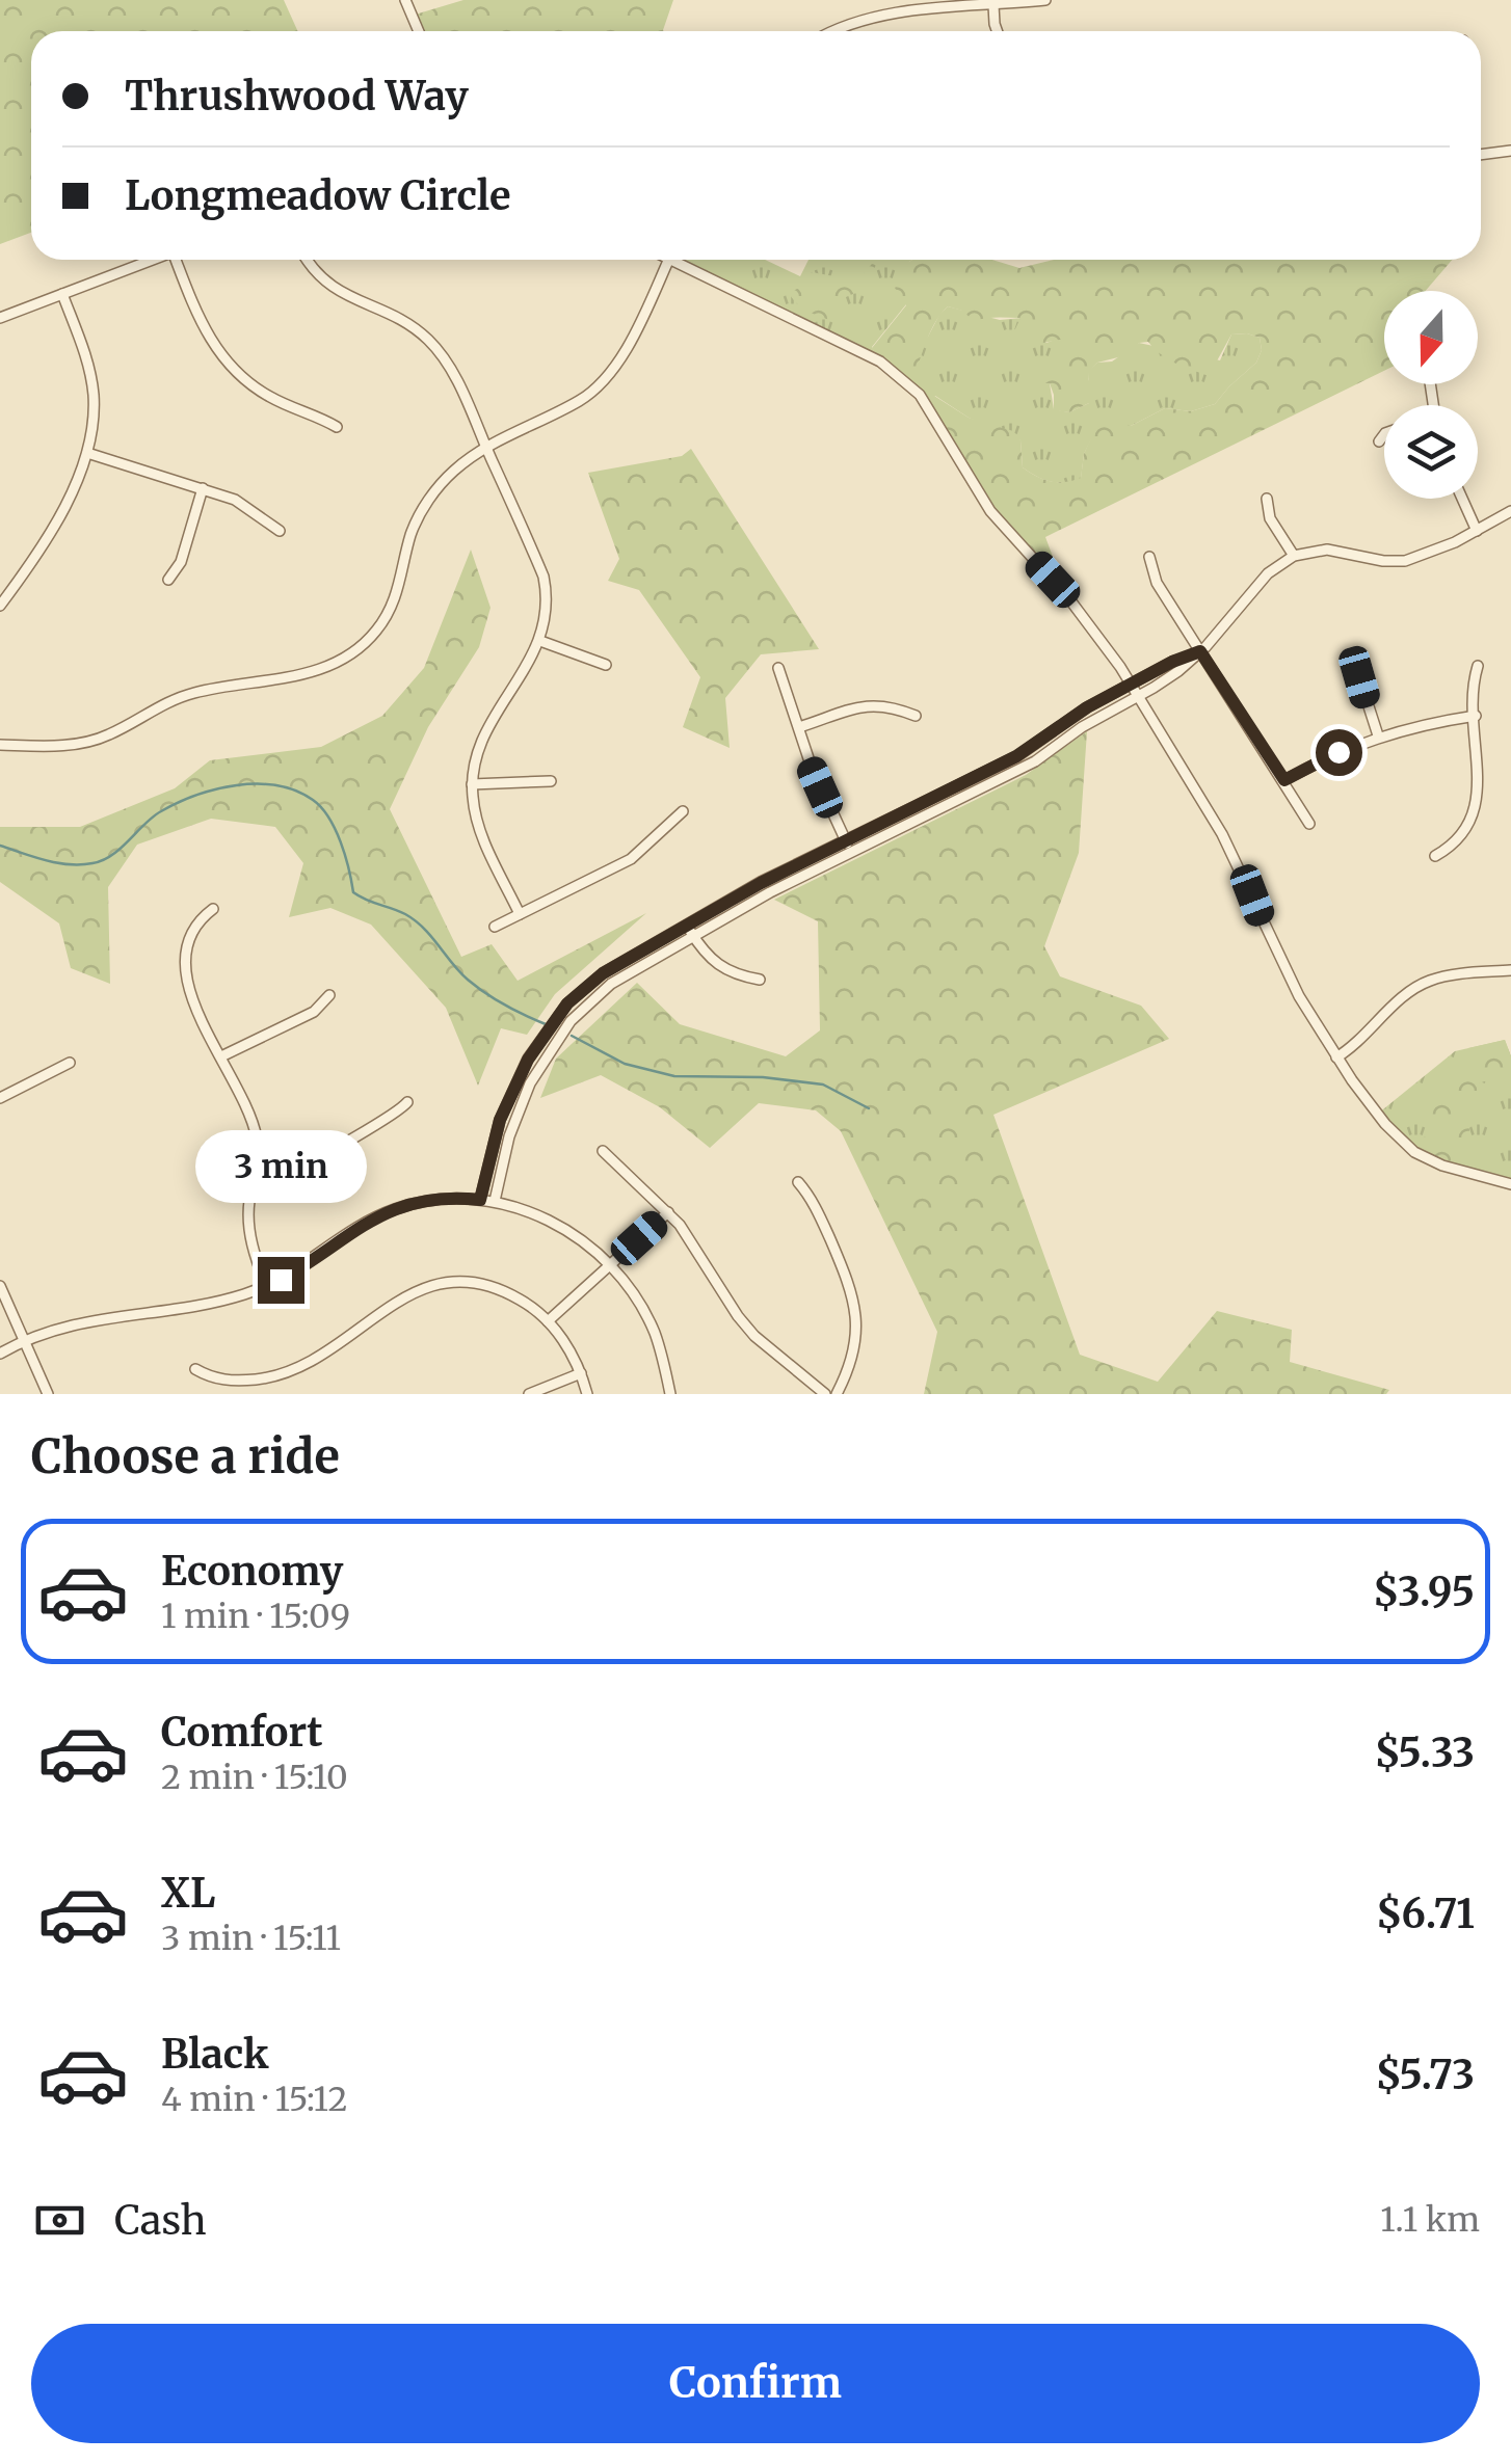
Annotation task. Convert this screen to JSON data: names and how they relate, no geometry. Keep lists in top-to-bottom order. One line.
{"north":"bottom","page":{"banner":["Thrushwood Way","Longmeadow Circle"],"bubble":"3 min","heading":"Choose a ride","list":[{"name":"Economy","note":"1 min · 15:09","value":"$3.95"},{"name":"Comfort","note":"2 min · 15:10","value":"$5.33"},{"name":"XL","note":"3 min · 15:11","value":"$6.71"},{"name":"Black","note":"4 min · 15:12","value":"$5.73"}],"pay":["Cash","1.1 km"],"buttons":"Confirm"}}
